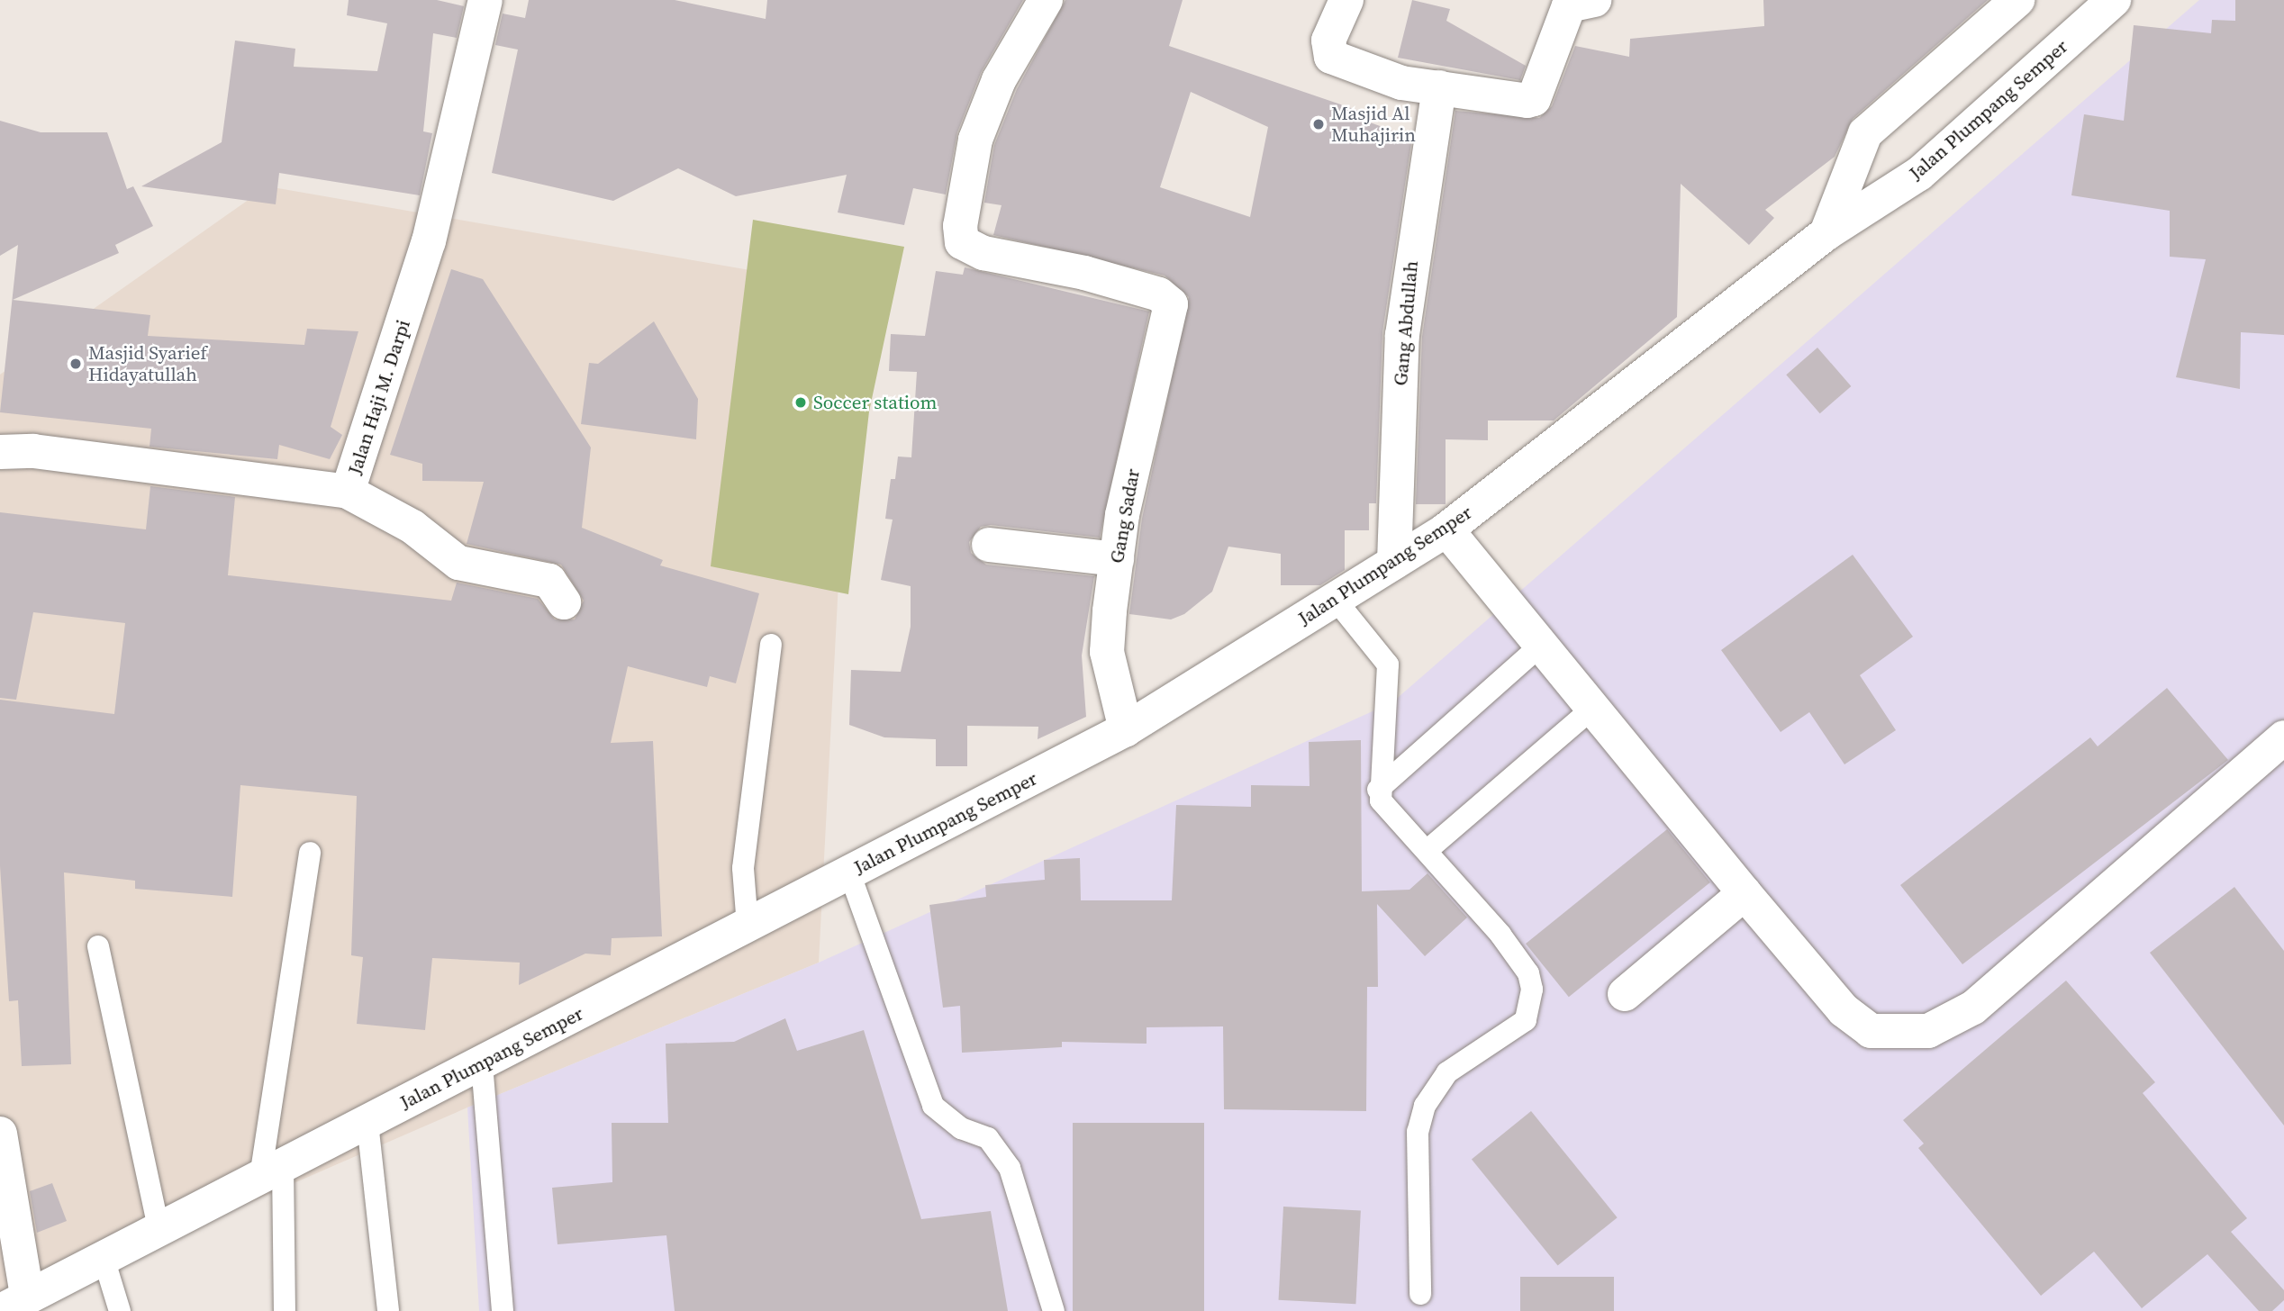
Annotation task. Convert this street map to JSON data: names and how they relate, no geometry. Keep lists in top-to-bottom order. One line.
{"streets":{"street":["Jalan Plumpang Semper","Gang Abdullah","Jalan Haji M. Darpi","Gang Sadar"]},"crossings":[["Jalan Plumpang Semper","Gang Abdullah"],["Jalan Plumpang Semper","Gang Sadar"]],"places":["Masjid Al Muhajirin","Masjid Syarief Hidayatullah","Soccer statiom"]}
